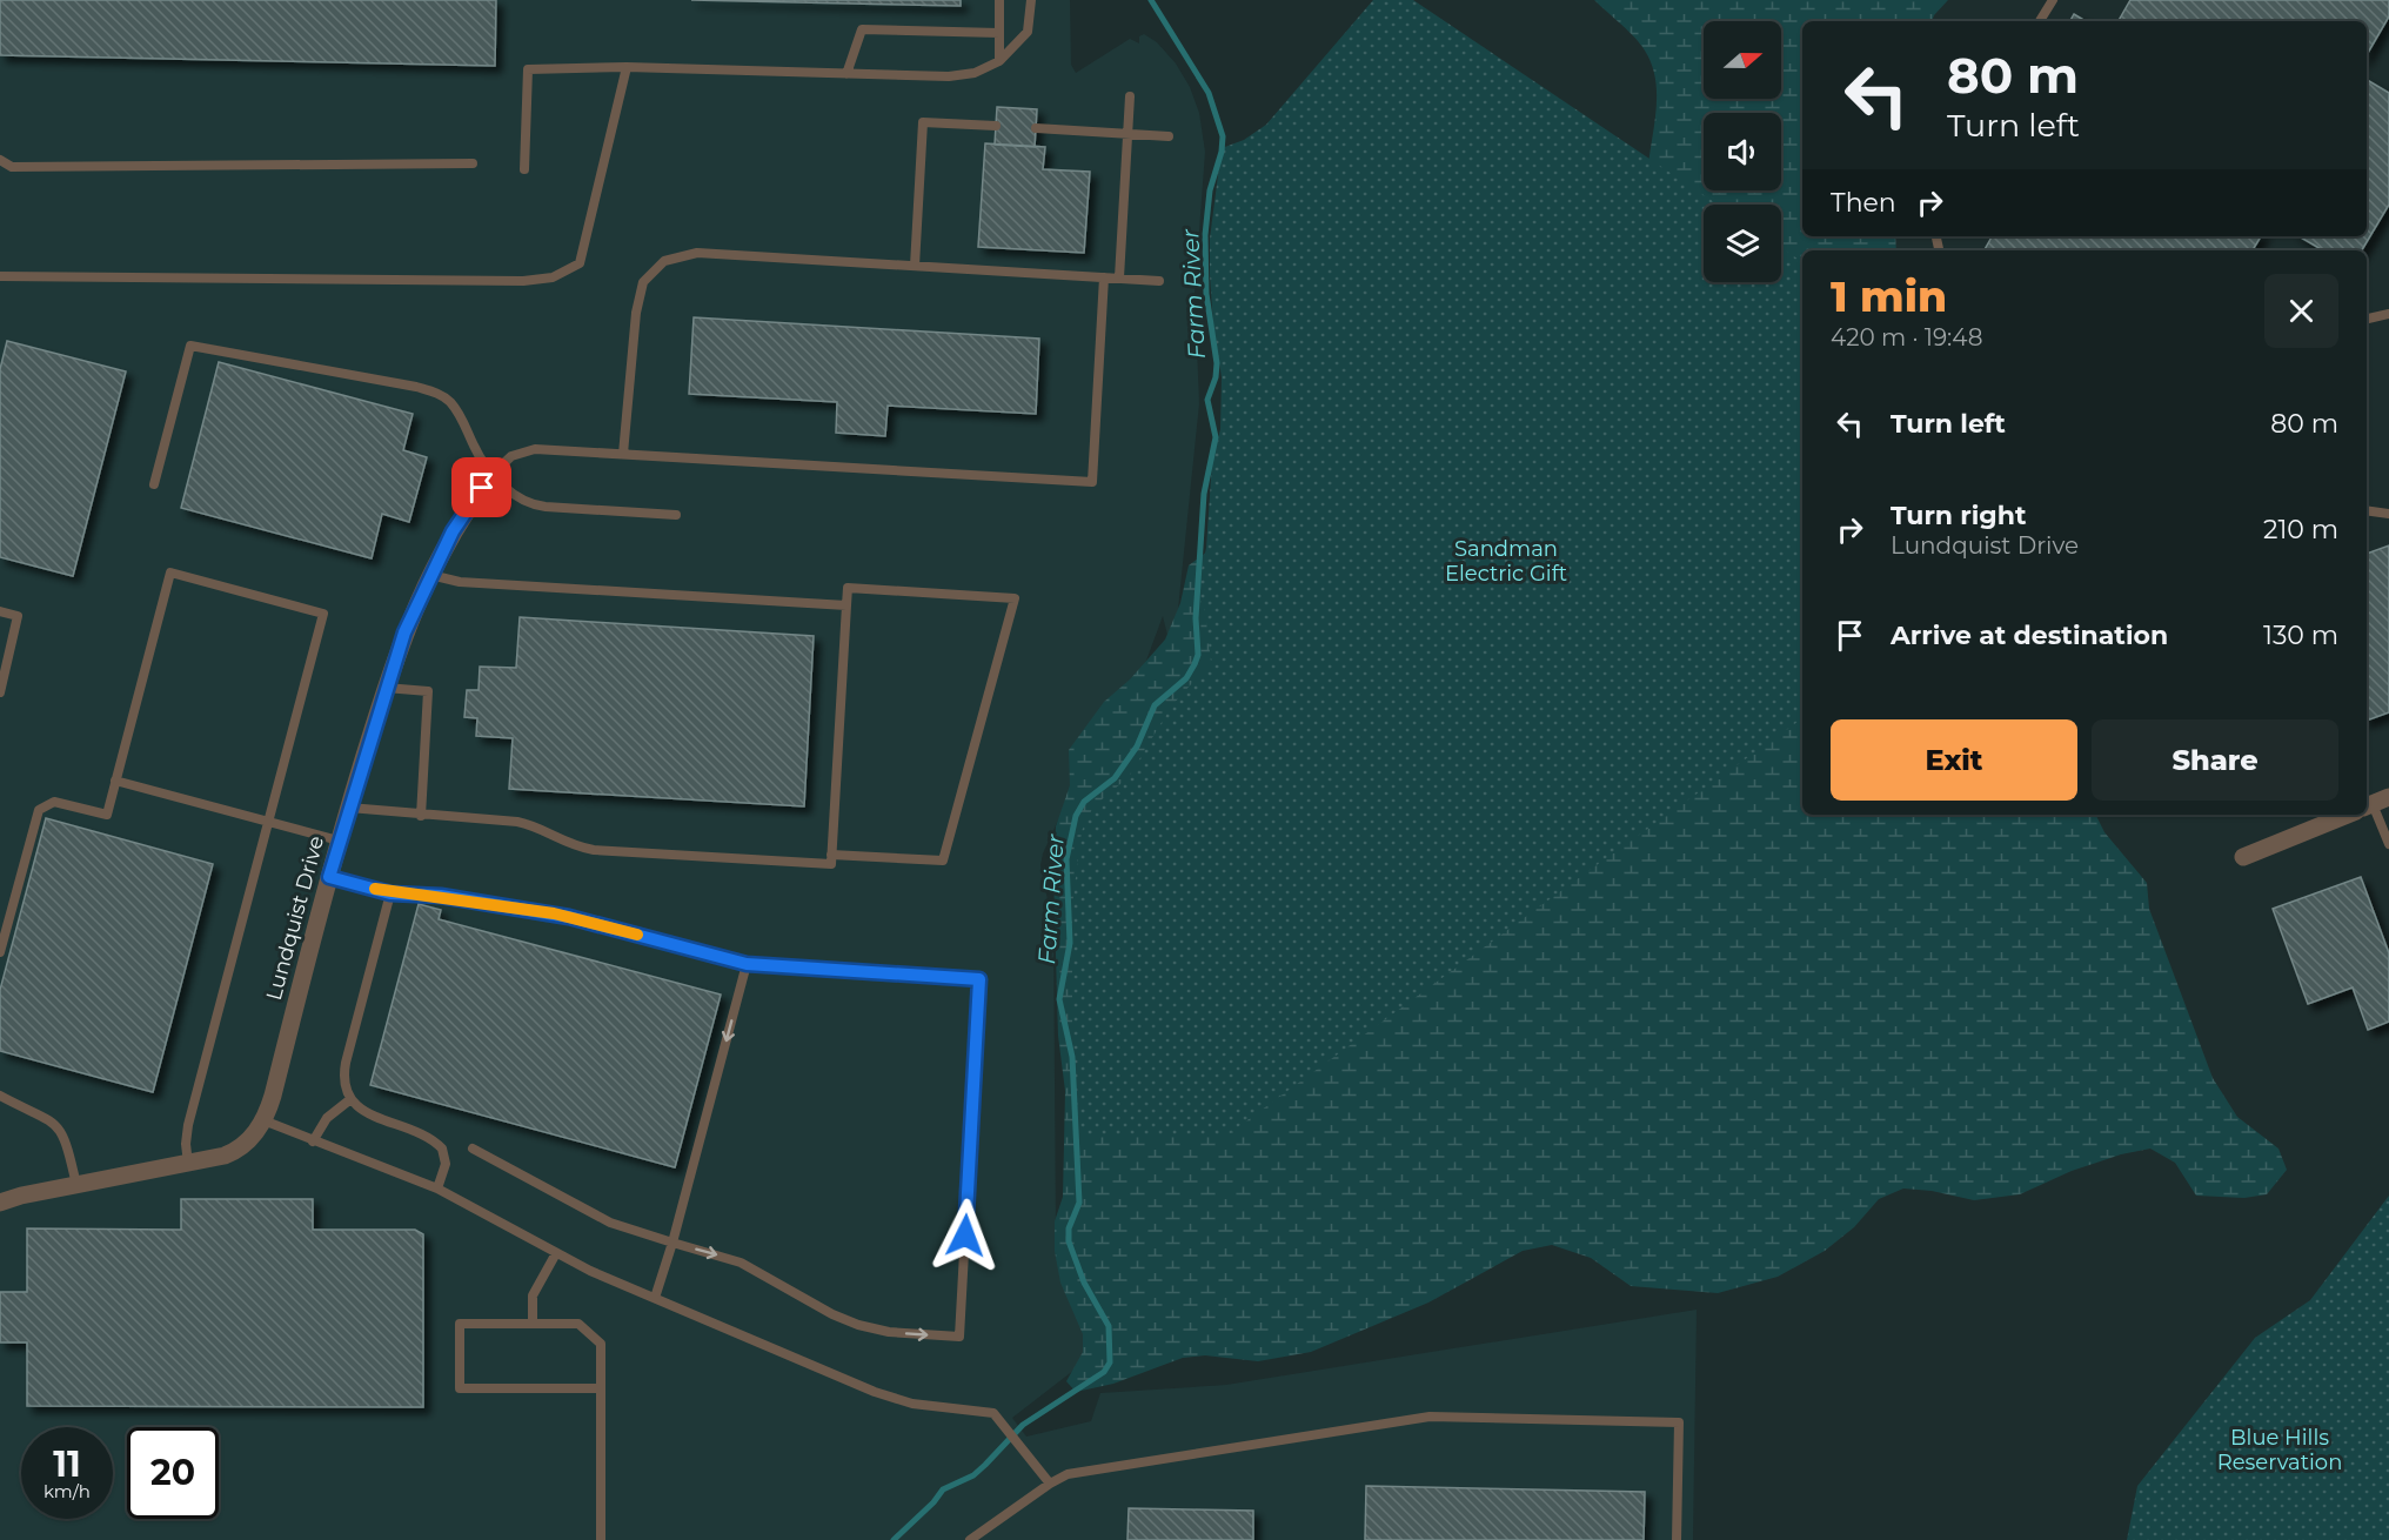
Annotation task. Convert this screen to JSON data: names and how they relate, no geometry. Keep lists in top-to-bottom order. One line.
{"streets":{"street":["Lundquist Drive"]},"water":["Farm River"],"parks":["Sandman Electric Gift","Blue Hills Reservation"],"north":"right","page":{"turn":["80 m","Turn left"],"then":"Then","heading":["1 min","420 m · 19:48"],"list":[{"name":"Turn left","value":"80 m"},{"name":"Turn right","note":"Lundquist Drive","value":"210 m"},{"name":"Arrive at destination","value":"130 m"}],"buttons":["Exit","Share"],"speed":"11 km/h","limit":"20"}}
